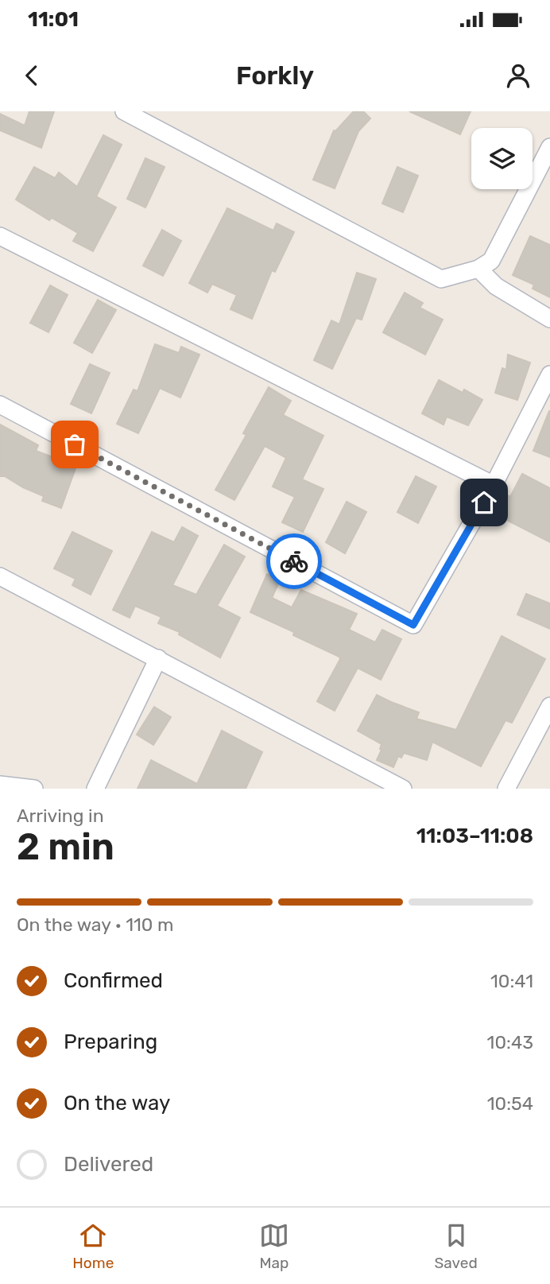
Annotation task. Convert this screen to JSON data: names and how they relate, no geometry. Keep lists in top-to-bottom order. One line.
{"page":{"status":"11:01","header":"Forkly","heading":["2 min","Arriving in","11:03–11:08"],"bar":"On the way · 110 m","list":[["Confirmed","10:41"],["Preparing","10:43"],["On the way","10:54"],"Delivered"],"tabs":["Home","Map","Saved"]}}
